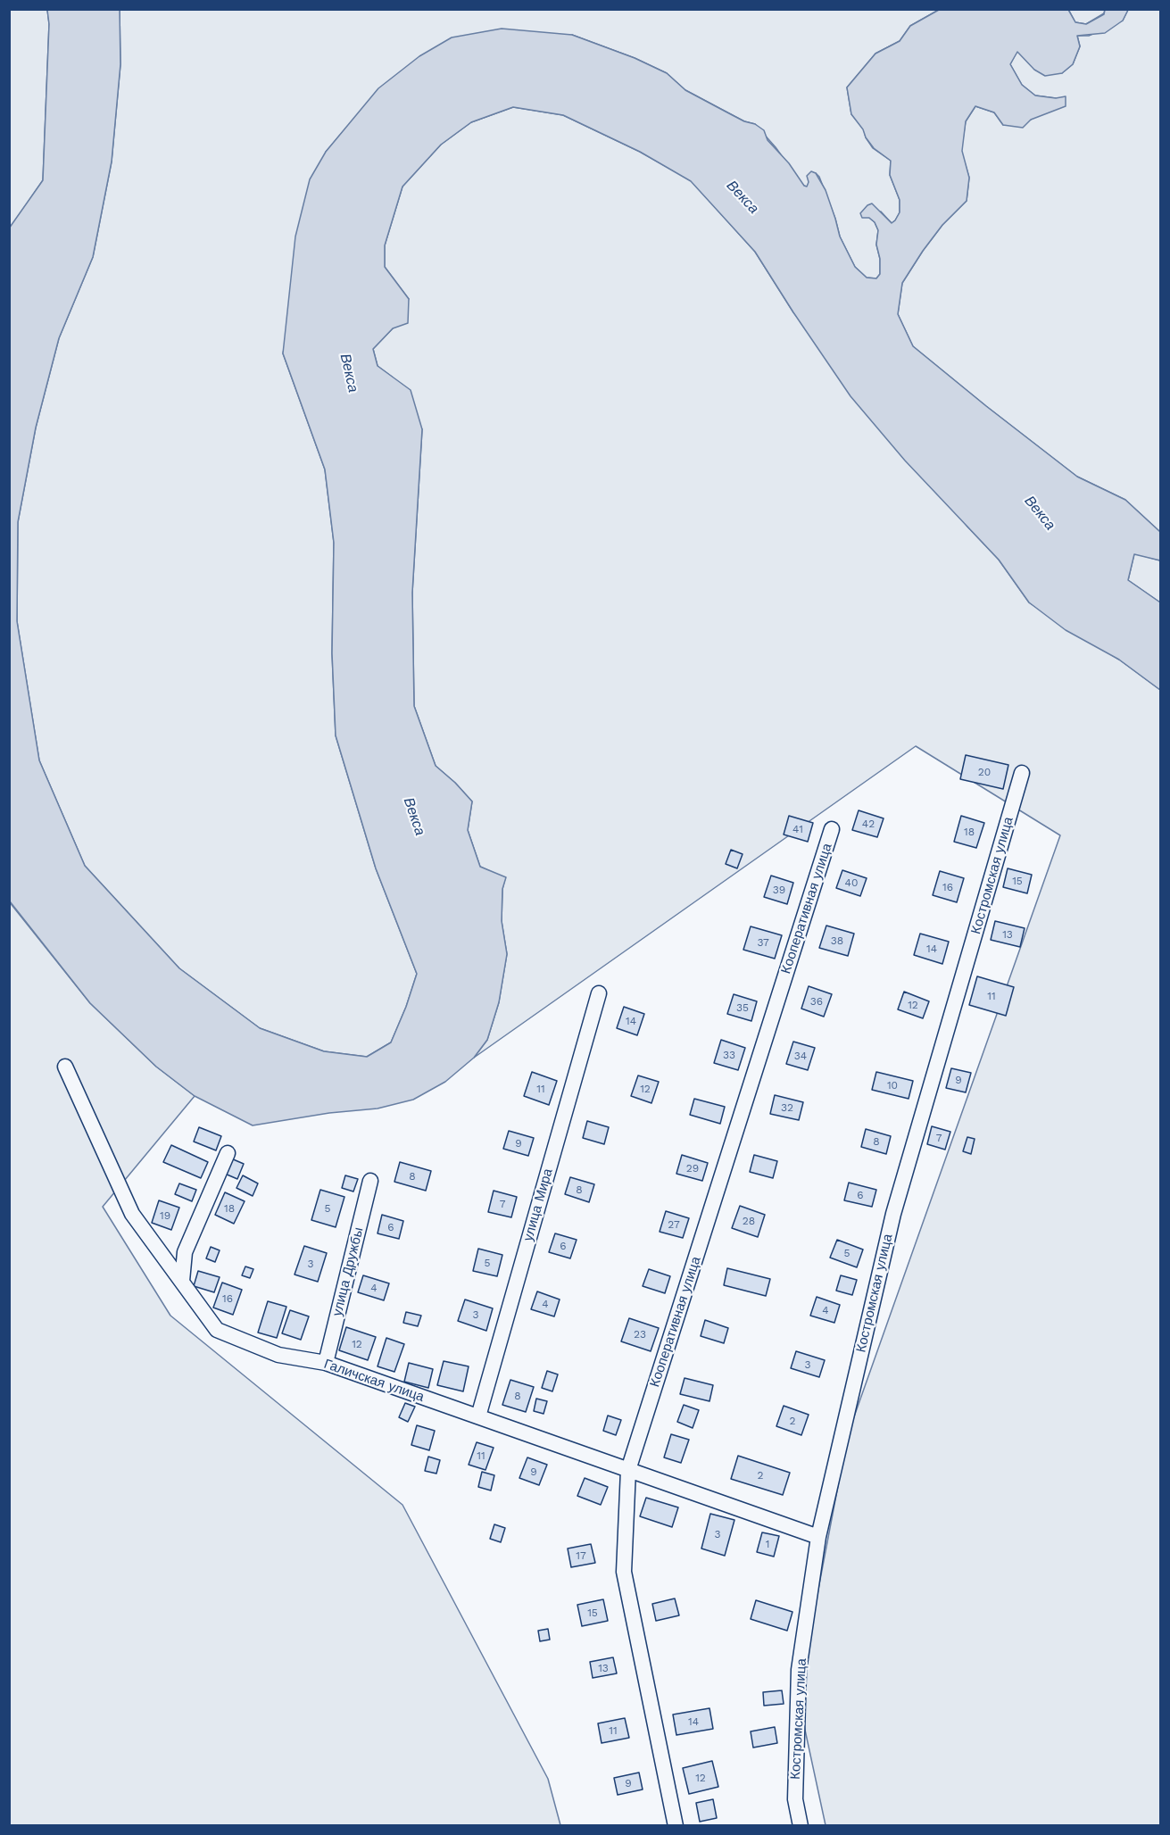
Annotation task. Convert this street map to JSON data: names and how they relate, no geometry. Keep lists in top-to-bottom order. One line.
{"streets":{"street":["Костромская улица","Кооперативная улица","улица Мира","улица Дружбы","Галичская улица"]},"crossings":[["Костромская улица","Галичская улица"],["Кооперативная улица","Галичская улица"],["улица Мира","Галичская улица"],["улица Дружбы","Галичская улица"]],"water":["Векса"],"house_numbers":["20","42","41","18","15","40","16","39","13","38","37","14","11","36","12","35","14","33","34","9","10","11","12","32","7","8","9","29","8","8","6","7","18","5","19","28","27","6","6","5","5","3","4","16","4","4","3","23","12","3","8","2","11","9","2","3","1","17","15","13","14","11","12","9"]}
